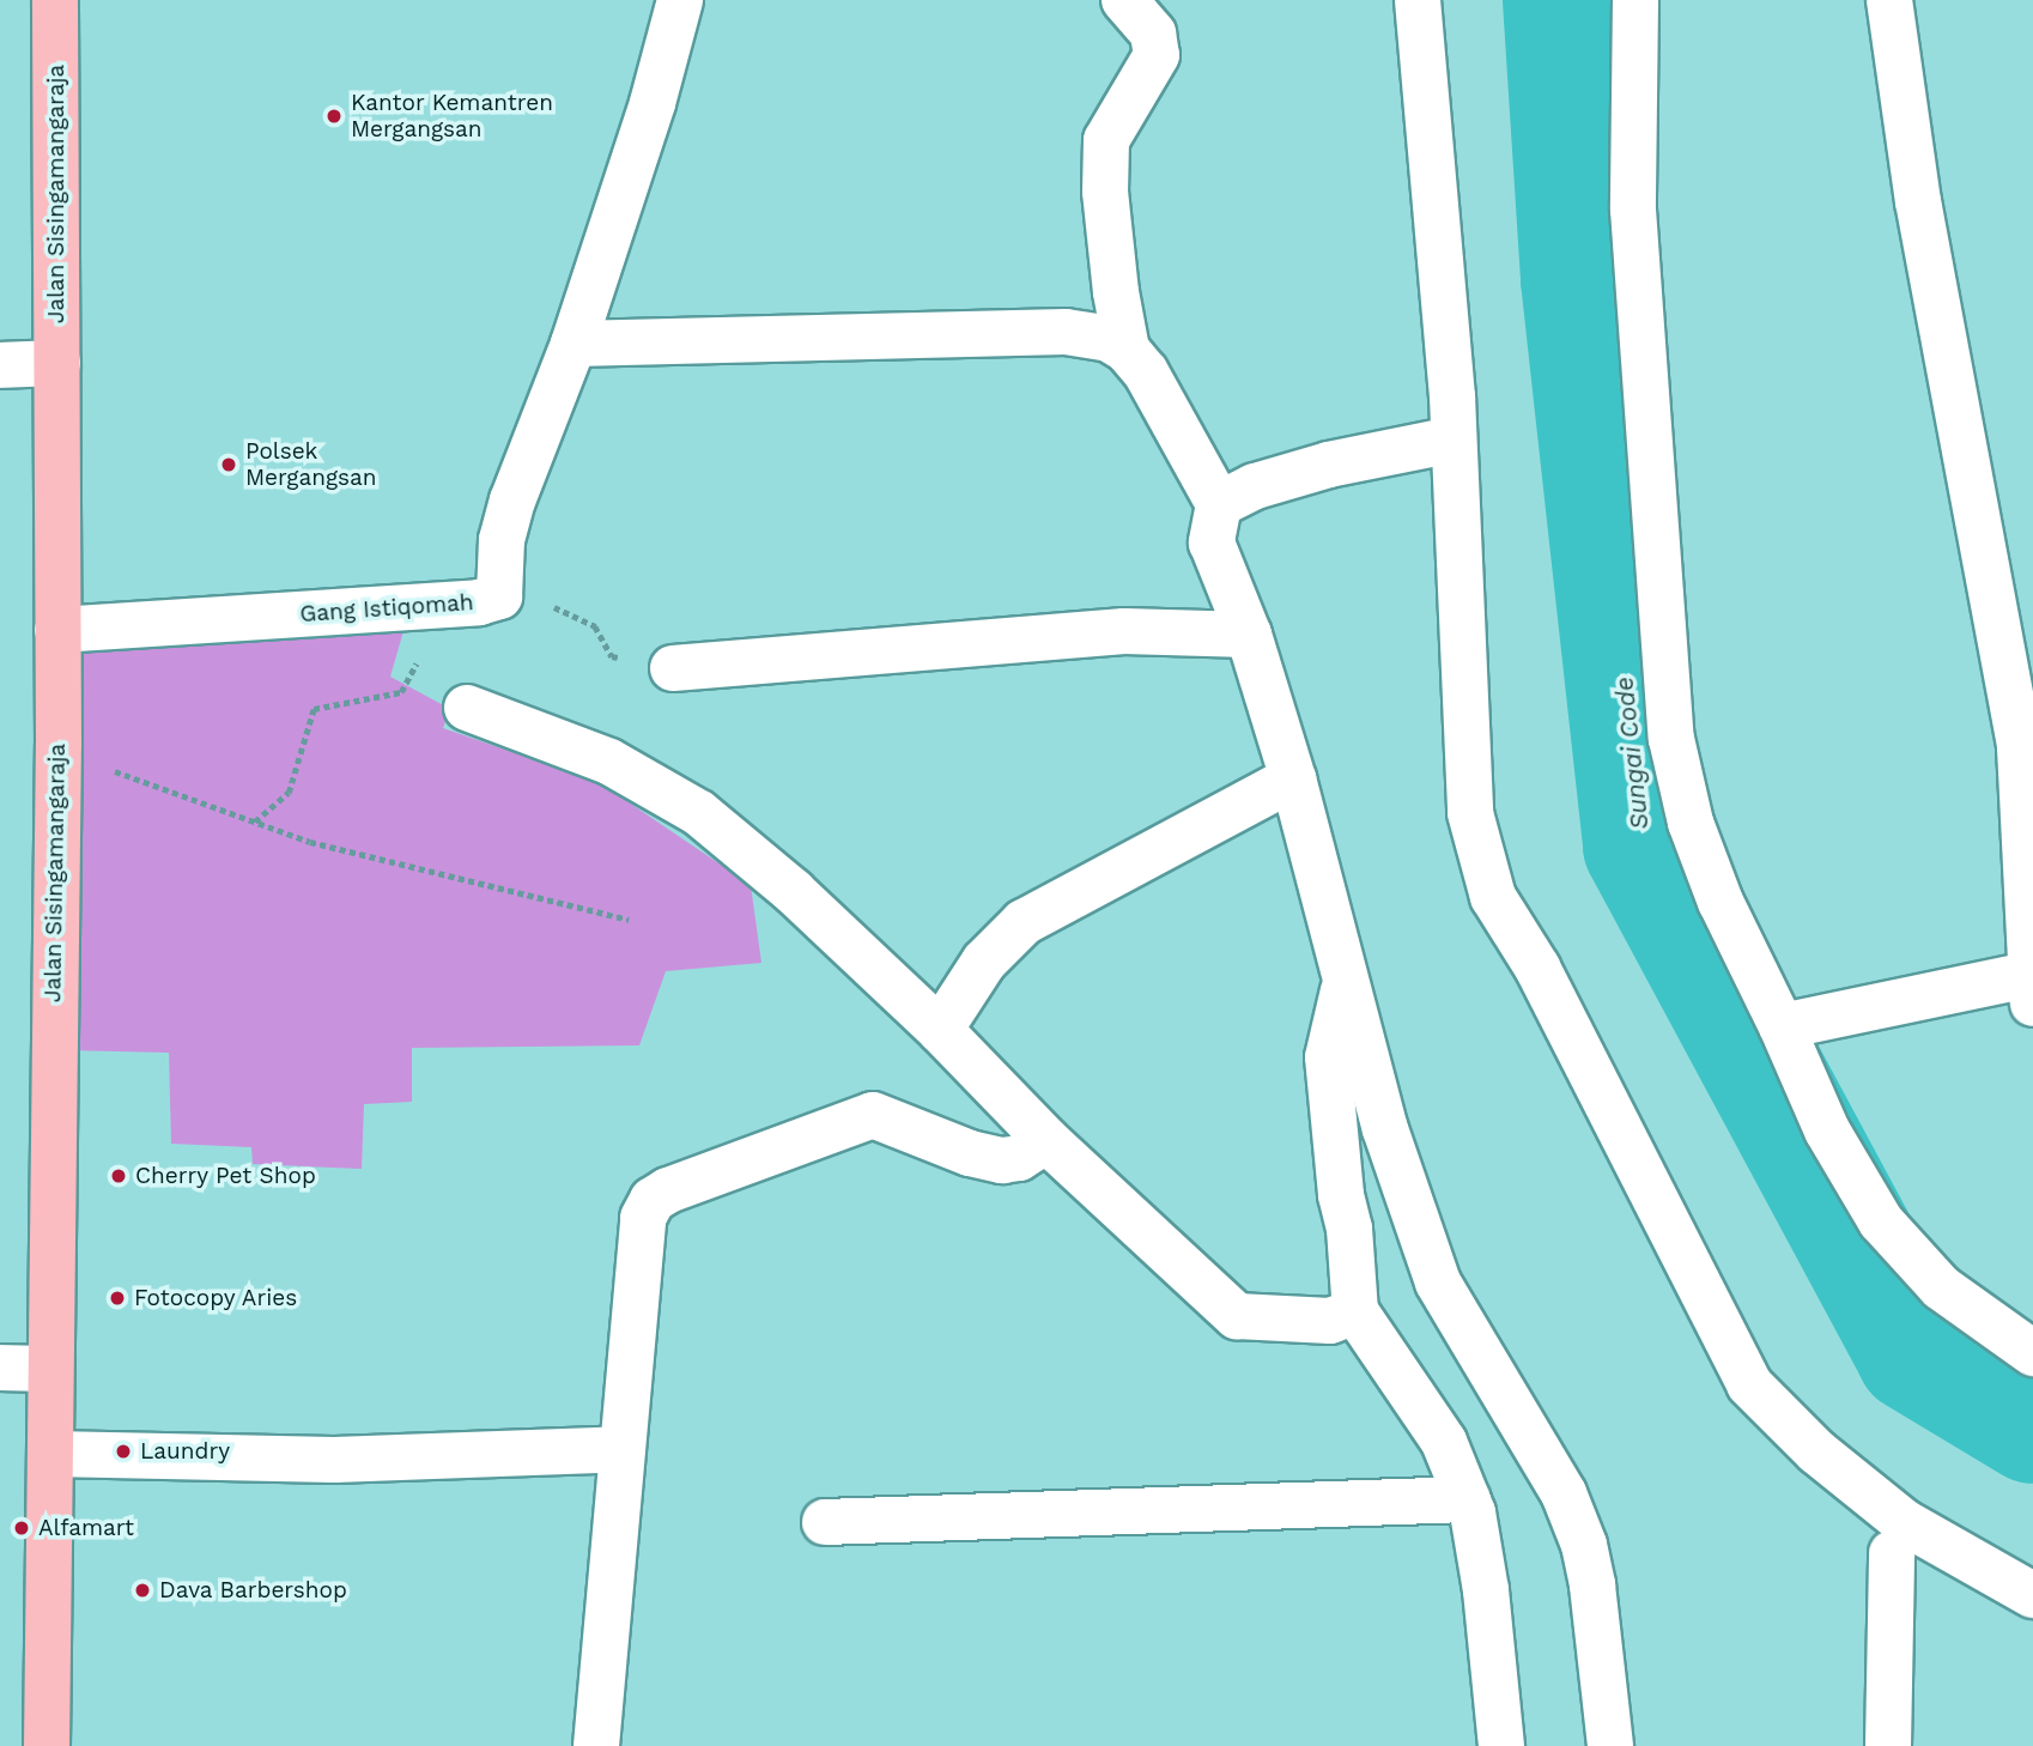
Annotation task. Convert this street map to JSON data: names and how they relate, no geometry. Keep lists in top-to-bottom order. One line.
{"streets":{"main road":["Jalan Sisingamangaraja"],"street":["Gang Istiqomah"]},"crossings":[["Jalan Sisingamangaraja","Gang Istiqomah"]],"water":["Sungai Code"],"places":["Kantor Kemantren Mergangsan","Polsek Mergangsan","Cherry Pet Shop","Fotocopy Aries","Laundry","Alfamart","Dava Barbershop"]}
